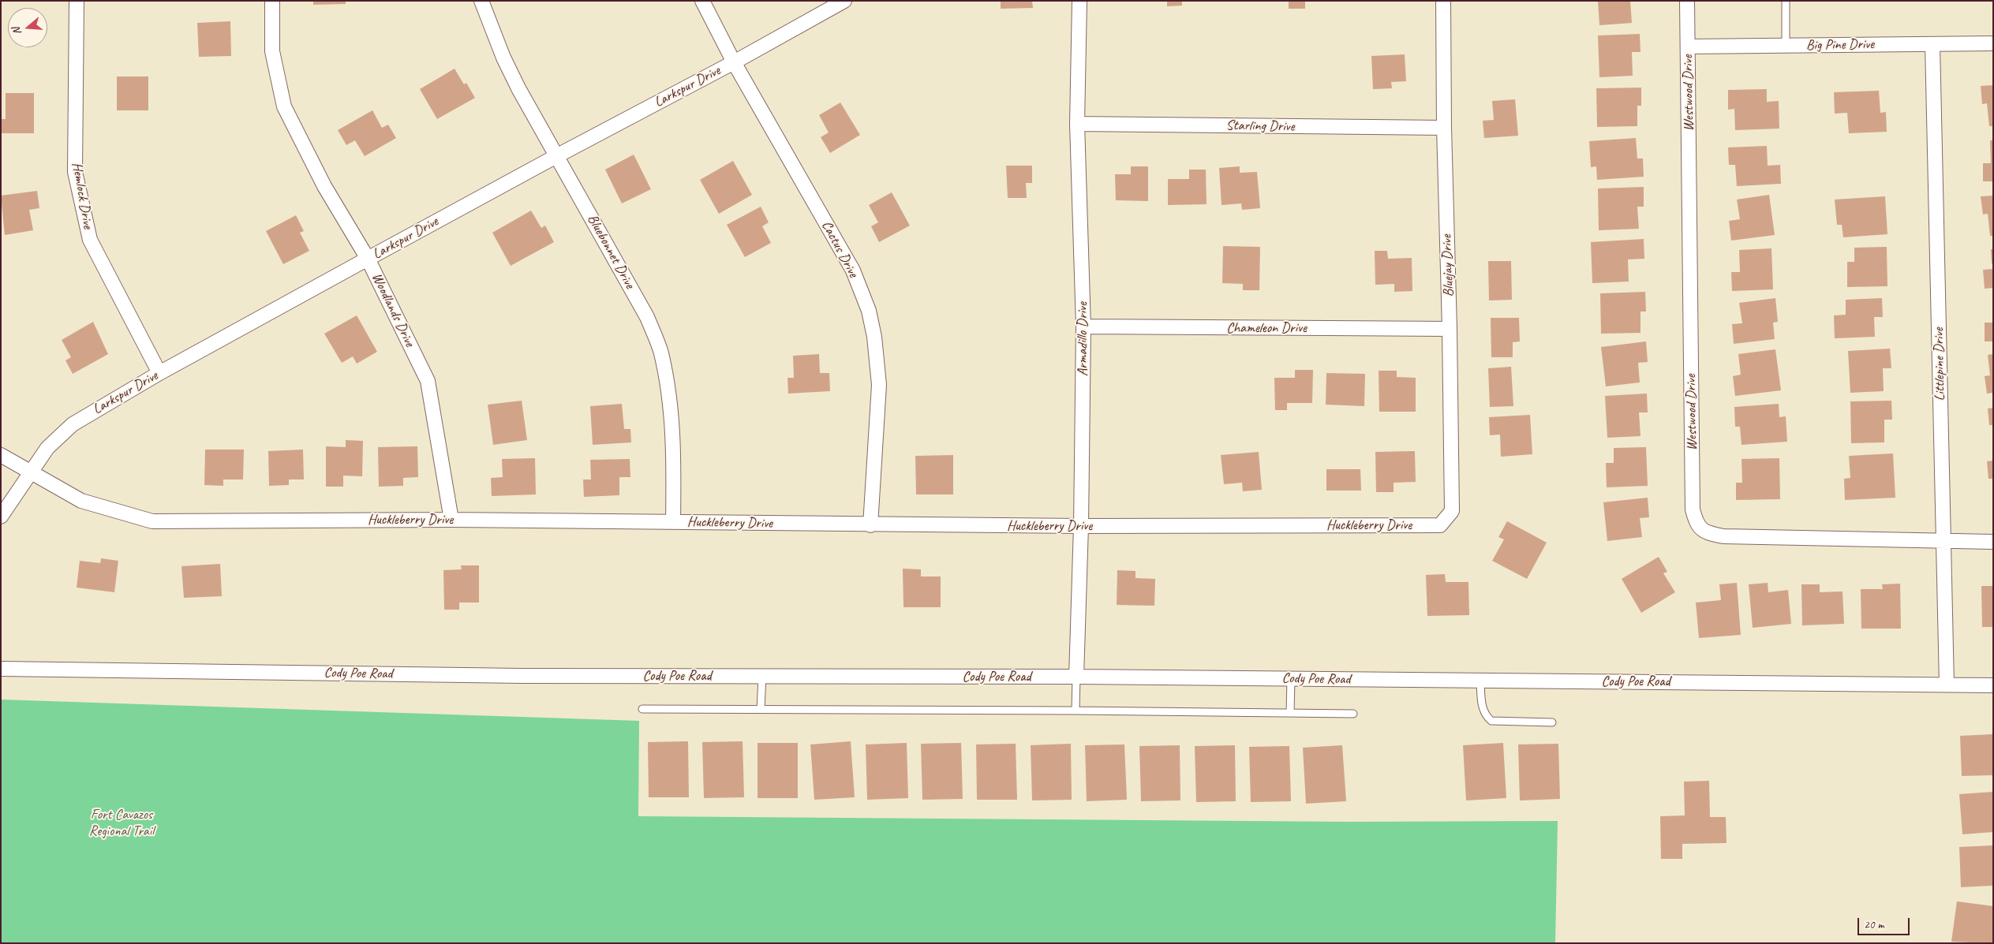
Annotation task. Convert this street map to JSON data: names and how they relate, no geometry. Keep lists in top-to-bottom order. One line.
{"streets":{"street":["Big Pine Drive","Larkspur Drive","Westwood Drive","Starling Drive","Hemlock Drive","Cactus Drive","Bluebonnet Drive","Bluejay Drive","Woodlands Drive","Chameleon Drive","Armadillo Drive","Littlepine Drive","Huckleberry Drive","Cody Poe Road"]},"crossings":[["Big Pine Drive","Westwood Drive"],["Big Pine Drive","Littlepine Drive"],["Larkspur Drive","Hemlock Drive"],["Larkspur Drive","Cactus Drive"],["Larkspur Drive","Bluebonnet Drive"],["Larkspur Drive","Woodlands Drive"],["Larkspur Drive","Huckleberry Drive"],["Westwood Drive","Littlepine Drive"],["Starling Drive","Bluejay Drive"],["Starling Drive","Armadillo Drive"],["Cactus Drive","Huckleberry Drive"],["Bluebonnet Drive","Huckleberry Drive"],["Bluejay Drive","Chameleon Drive"],["Bluejay Drive","Huckleberry Drive"],["Woodlands Drive","Huckleberry Drive"],["Chameleon Drive","Armadillo Drive"],["Armadillo Drive","Huckleberry Drive"],["Armadillo Drive","Cody Poe Road"],["Littlepine Drive","Cody Poe Road"]],"parks":["Fort Cavazos Regional Trail"],"scale_bar":"20 m","north":"left"}
